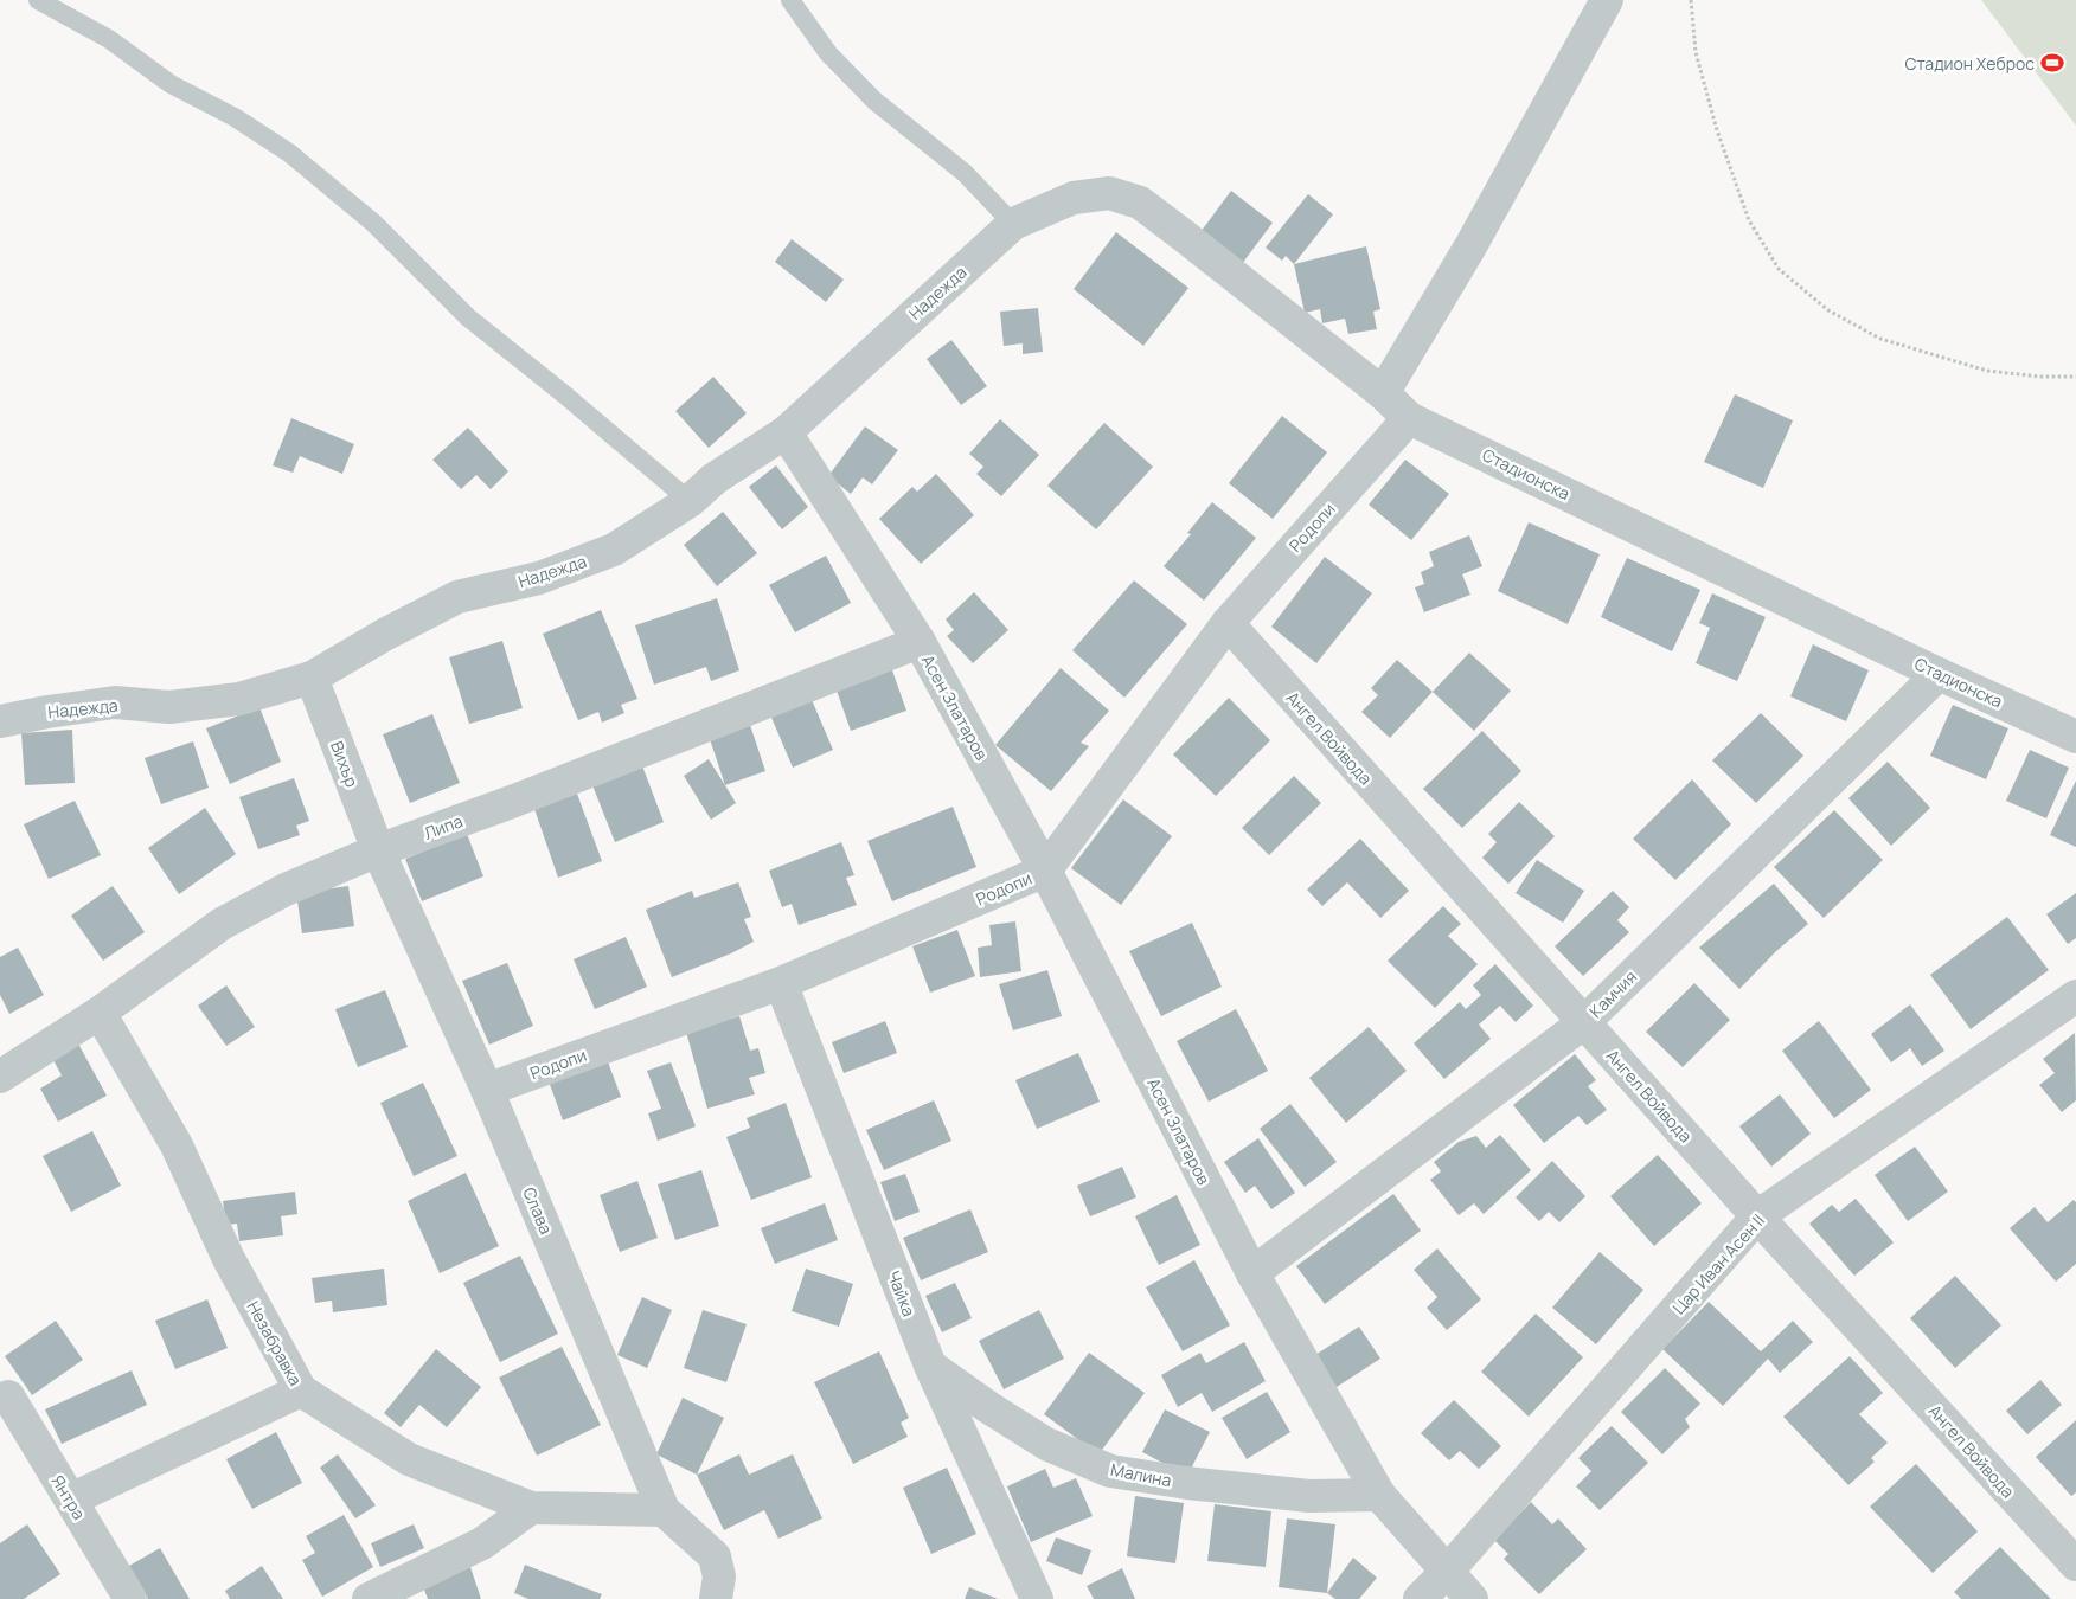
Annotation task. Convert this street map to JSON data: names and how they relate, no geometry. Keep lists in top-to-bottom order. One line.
{"streets":{"street":["Надежда","Стадионска","Родопи","Асен Златаров","Ангел Войвода","Вихър","Липа","Камчия","Слава","Цар Иван Асен II","Чайка","Незабравка","Малина","Янтра"]},"crossings":[["Надежда","Стадионска"],["Надежда","Асен Златаров"],["Надежда","Вихър"],["Стадионска","Родопи"],["Стадионска","Камчия"],["Родопи","Асен Златаров"],["Родопи","Ангел Войвода"],["Родопи","Слава"],["Родопи","Чайка"],["Асен Златаров","Липа"],["Асен Златаров","Камчия"],["Асен Златаров","Цар Иван Асен II"],["Асен Златаров","Малина"],["Ангел Войвода","Камчия"],["Ангел Войвода","Цар Иван Асен II"],["Вихър","Липа"],["Вихър","Слава"],["Липа","Слава"],["Липа","Незабравка"],["Слава","Незабравка"],["Чайка","Малина"]],"places":{"sports":["Стадион Хеброс"]}}
